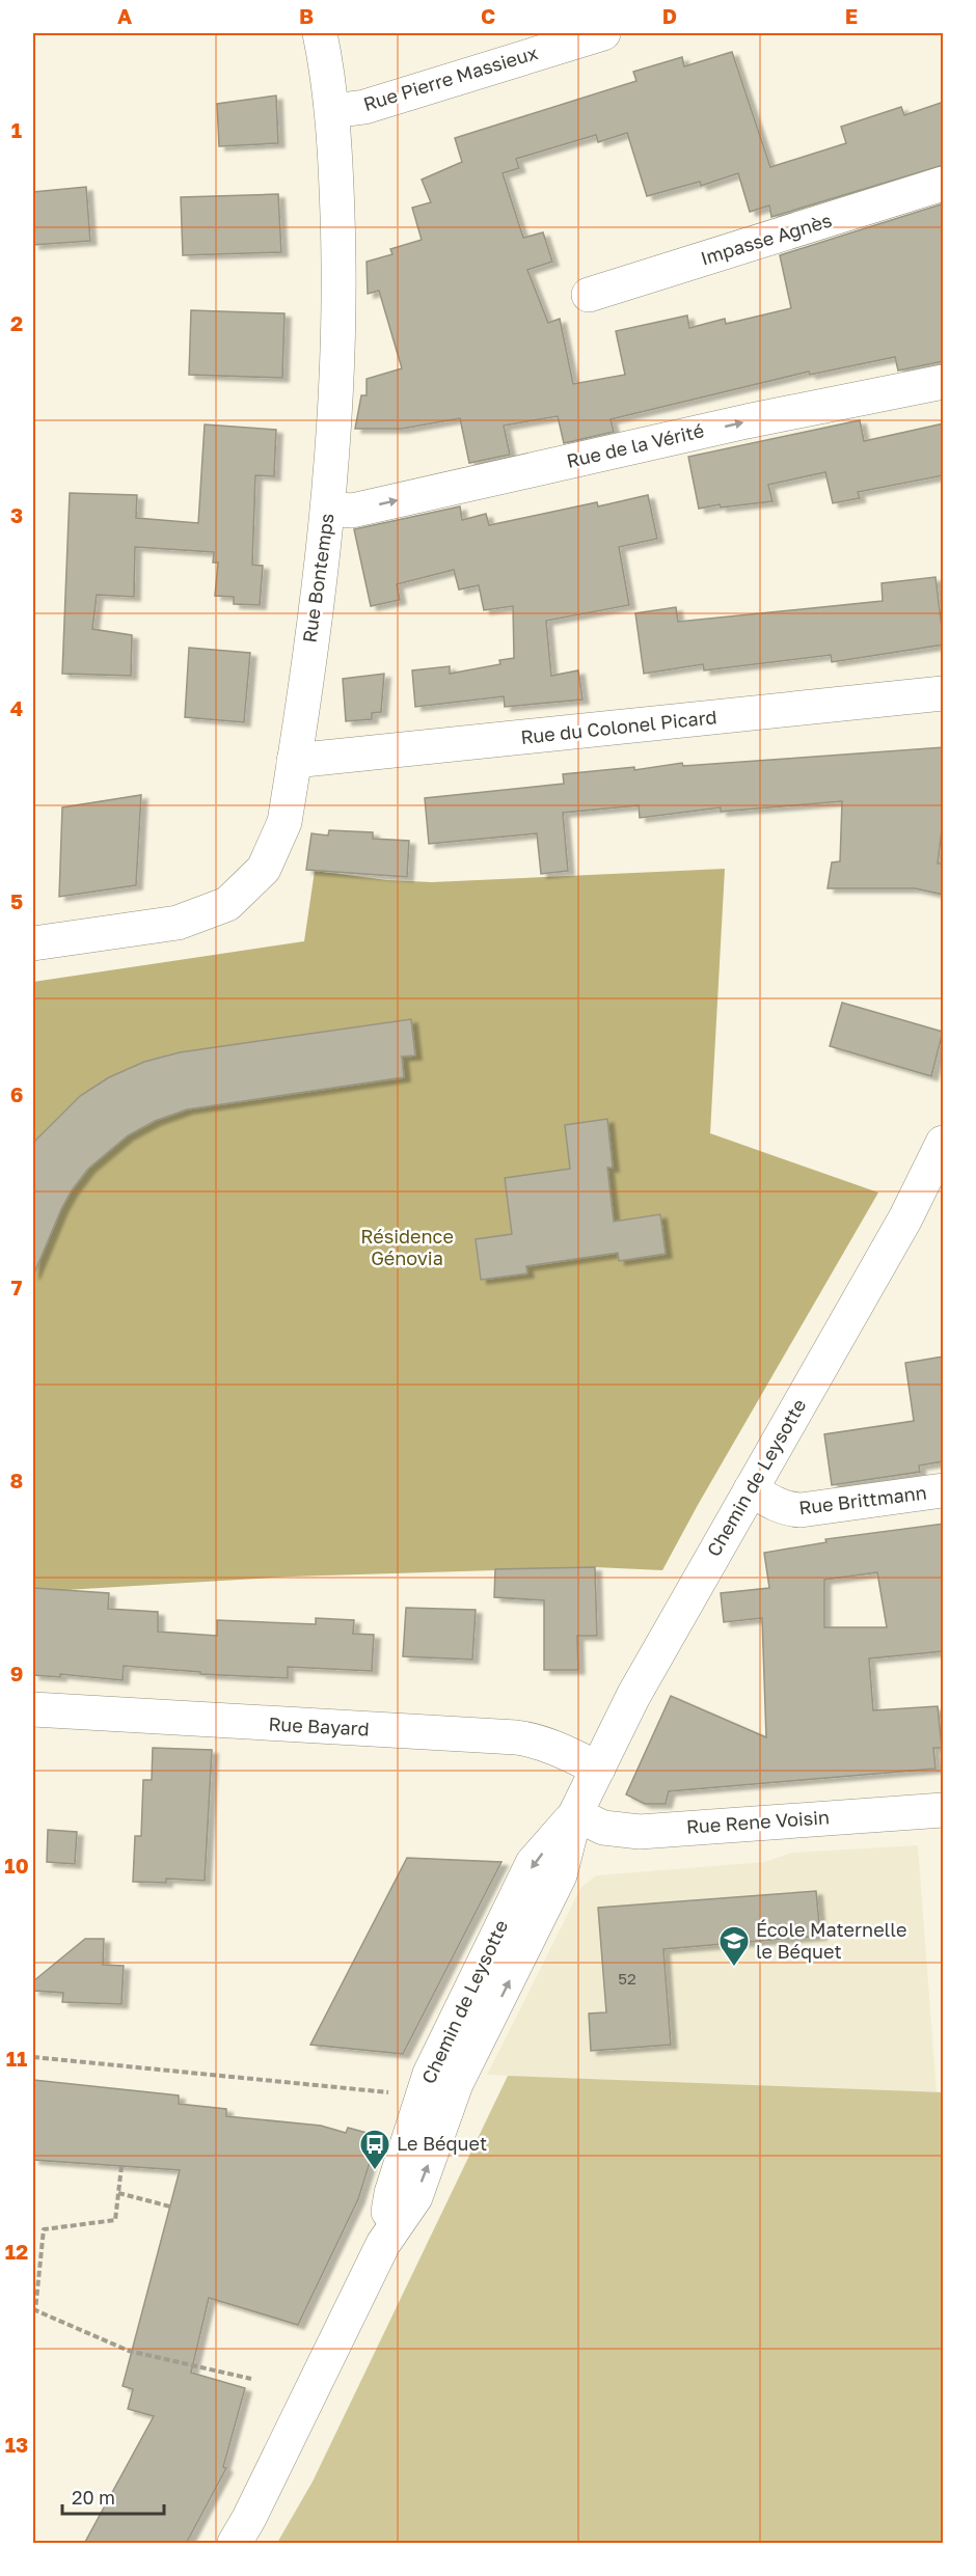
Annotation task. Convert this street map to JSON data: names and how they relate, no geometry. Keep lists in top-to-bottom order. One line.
{"streets":{"street":["Rue Pierre Massieux","Impasse Agnès","Rue de la Vérité","Rue Bontemps","Rue du Colonel Picard","Chemin de Leysotte","Rue Brittmann","Rue Bayard","Rue Rene Voisin"]},"crossings":[["Rue Pierre Massieux","Rue Bontemps"],["Rue de la Vérité","Rue Bontemps"],["Rue Bontemps","Rue du Colonel Picard"],["Chemin de Leysotte","Rue Brittmann"],["Chemin de Leysotte","Rue Bayard"],["Chemin de Leysotte","Rue Rene Voisin"]],"one_way":["Rue de la Vérité"],"parks":["Résidence Génovia"],"places":{"school or university":["École Maternelle le Béquet"],"bus stop":["Le Béquet"]},"house_numbers":["52"],"scale_bar":"20 m","grid":{"columns":["A","B","C","D","E"],"rows":["1","2","3","4","5","6","7","8","9","10","11","12","13"]}}
